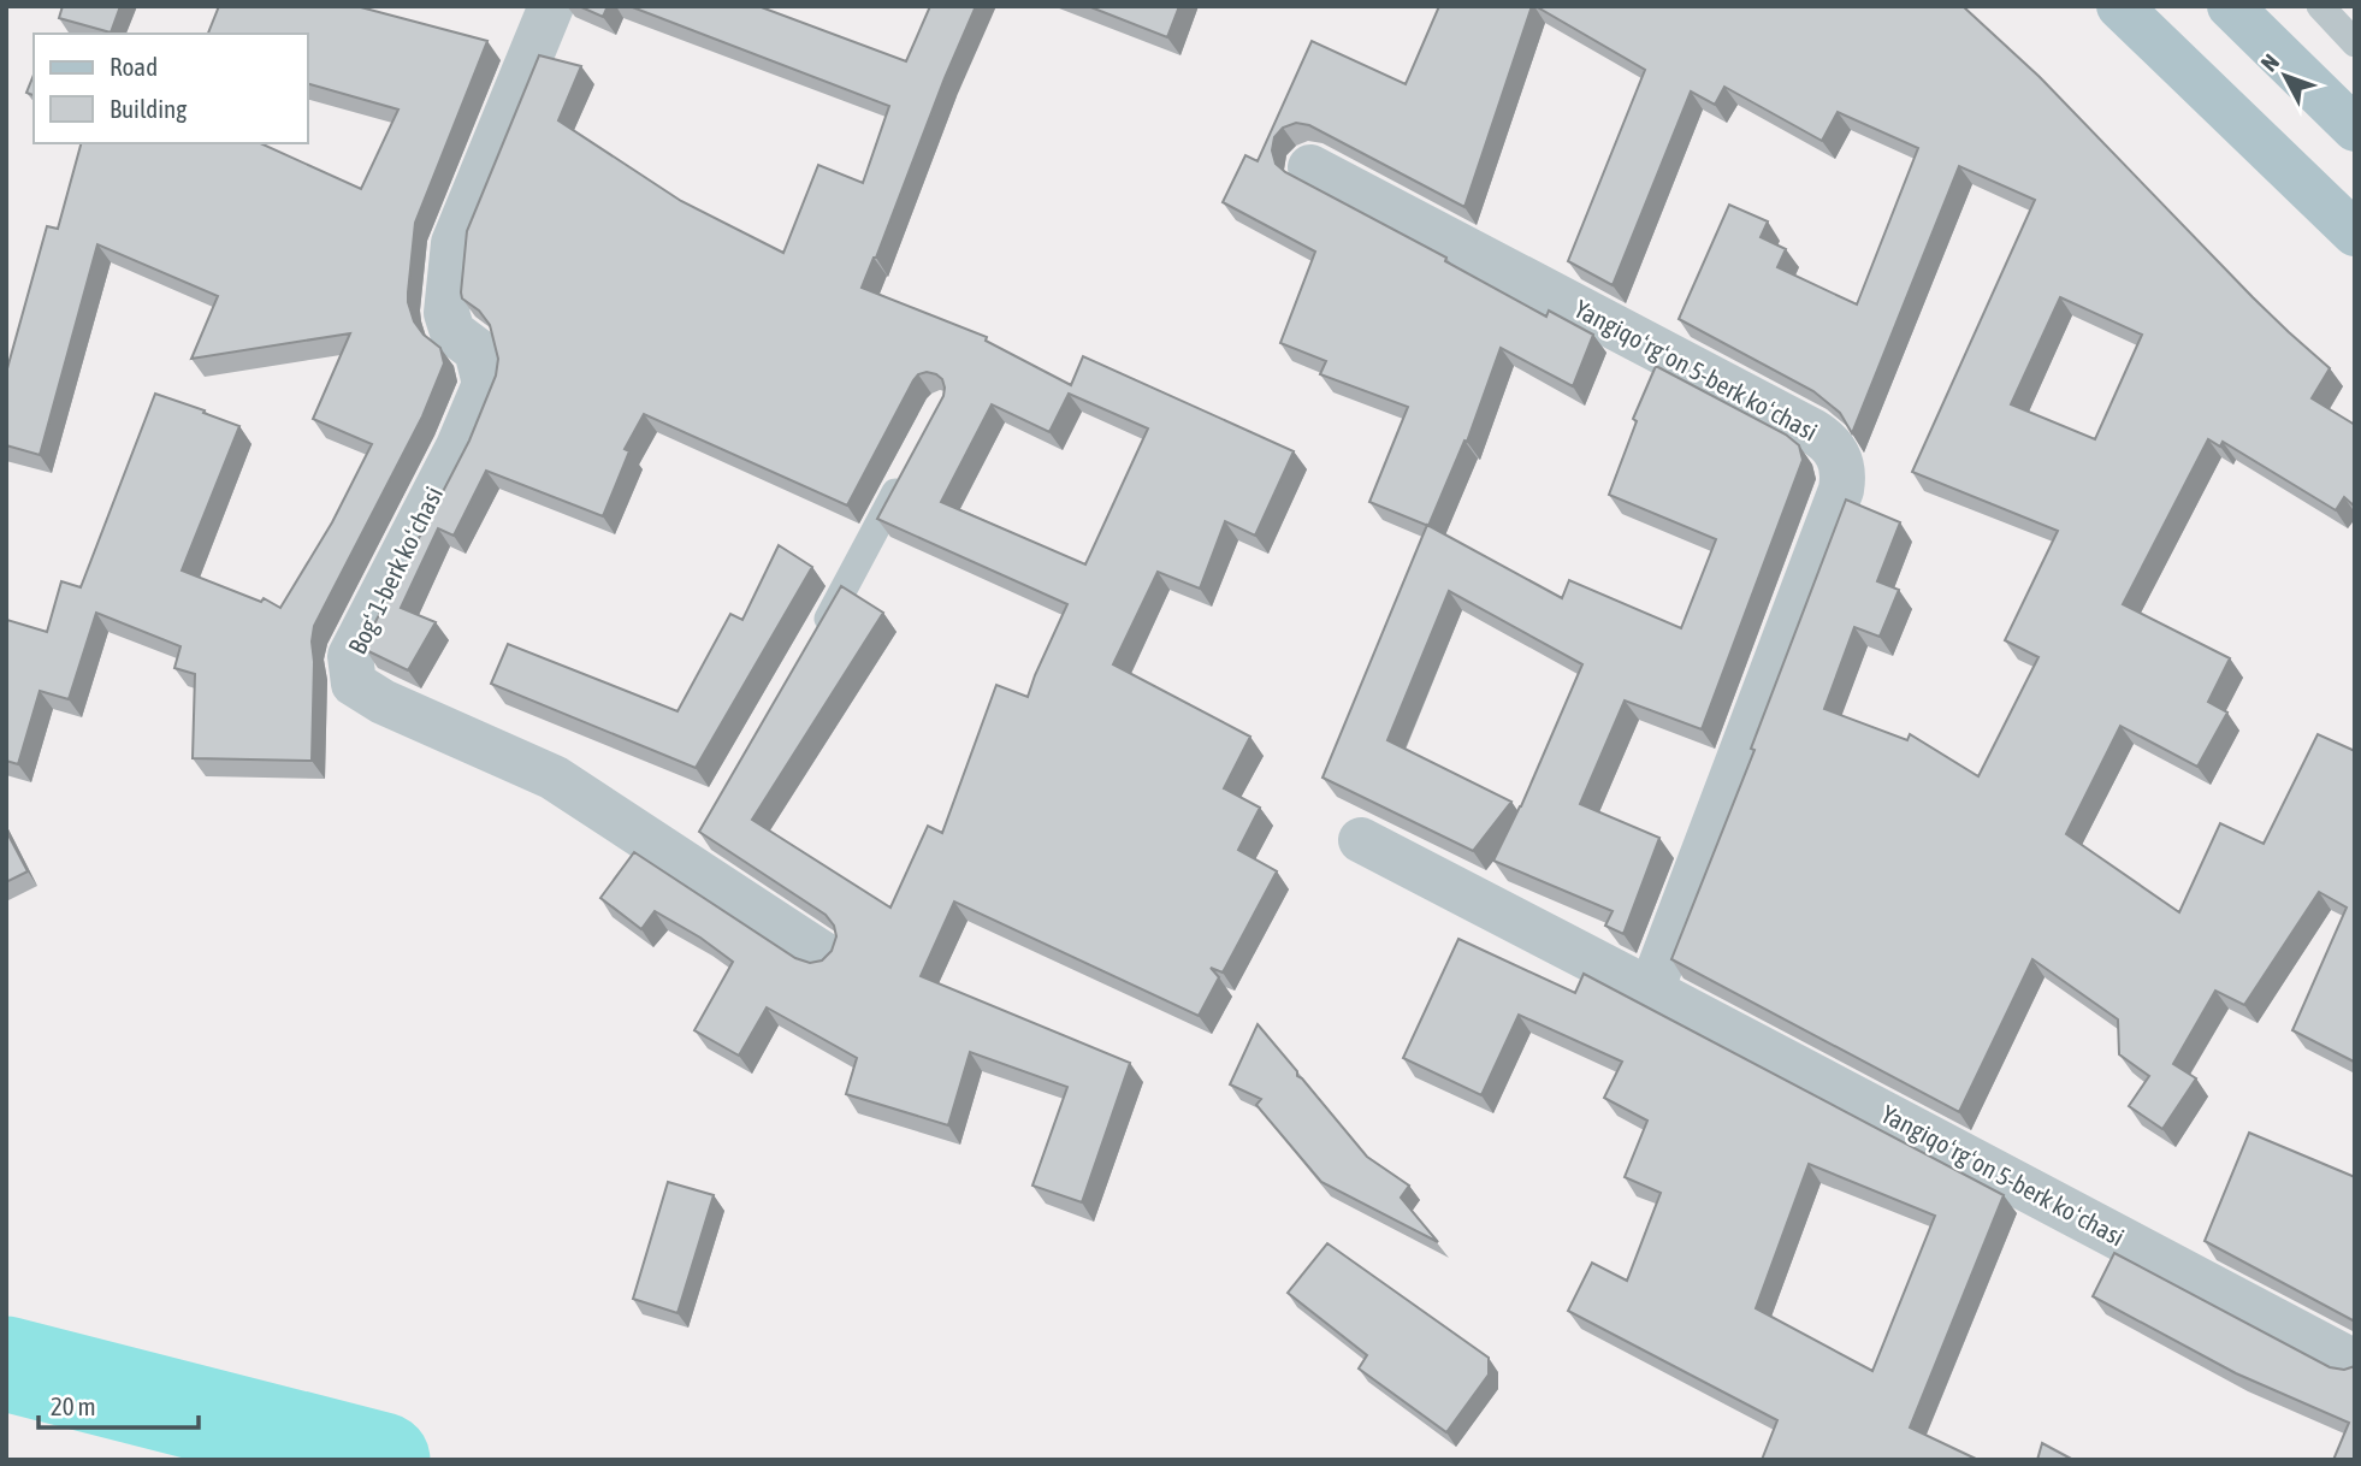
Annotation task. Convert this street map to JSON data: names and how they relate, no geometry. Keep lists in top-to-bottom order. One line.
{"streets":{"street":["Yangiqoʻrgʻon 5-berk koʻchasi","Bogʻ 1-berk koʻchasi"]},"legend":["Road","Building"],"scale_bar":"20 m","north":"top left"}
